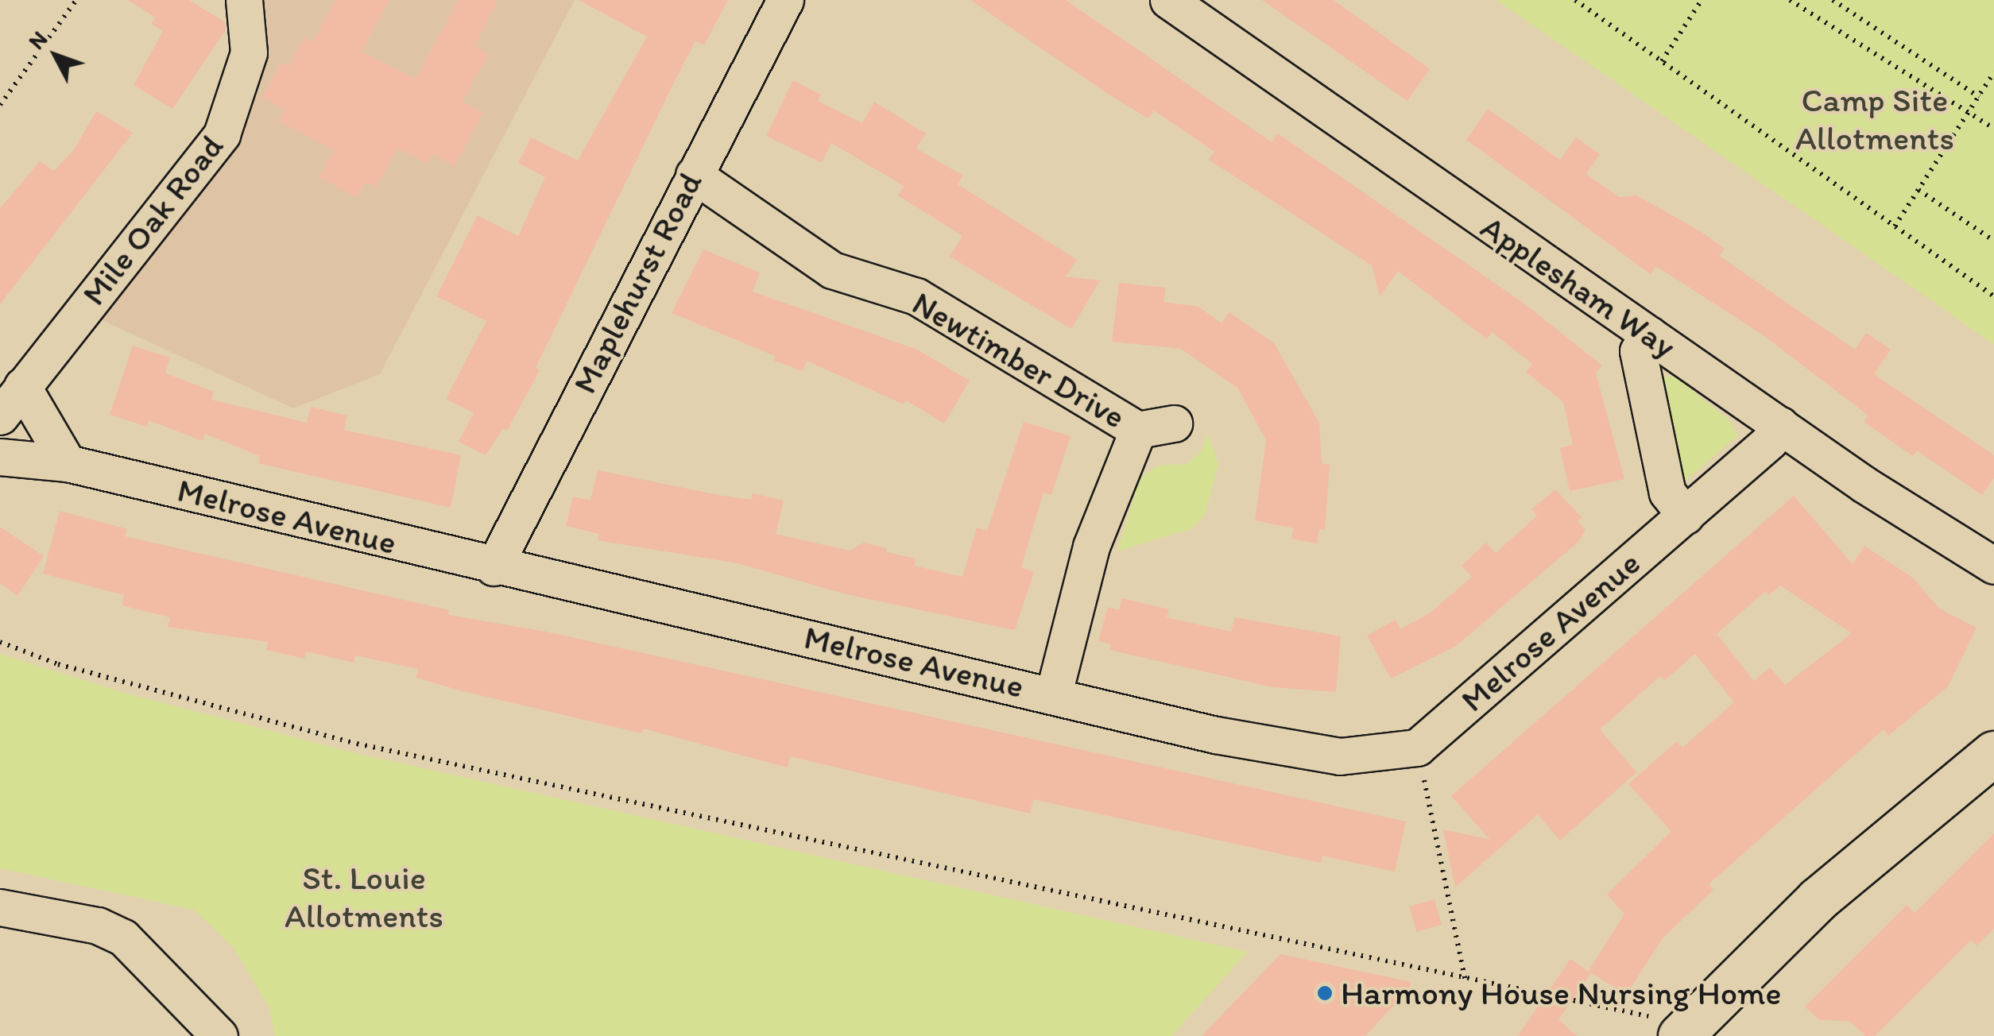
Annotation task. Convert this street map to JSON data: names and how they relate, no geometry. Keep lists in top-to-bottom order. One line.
{"streets":{"street":["Mile Oak Road","Maplehurst Road","Applesham Way","Newtimber Drive","Melrose Avenue"]},"crossings":[["Maplehurst Road","Newtimber Drive"],["Maplehurst Road","Melrose Avenue"],["Applesham Way","Melrose Avenue"],["Newtimber Drive","Melrose Avenue"]],"parks":["Camp Site Allotments","St. Louie Allotments"],"places":["Harmony House Nursing Home"],"north":"top left"}
